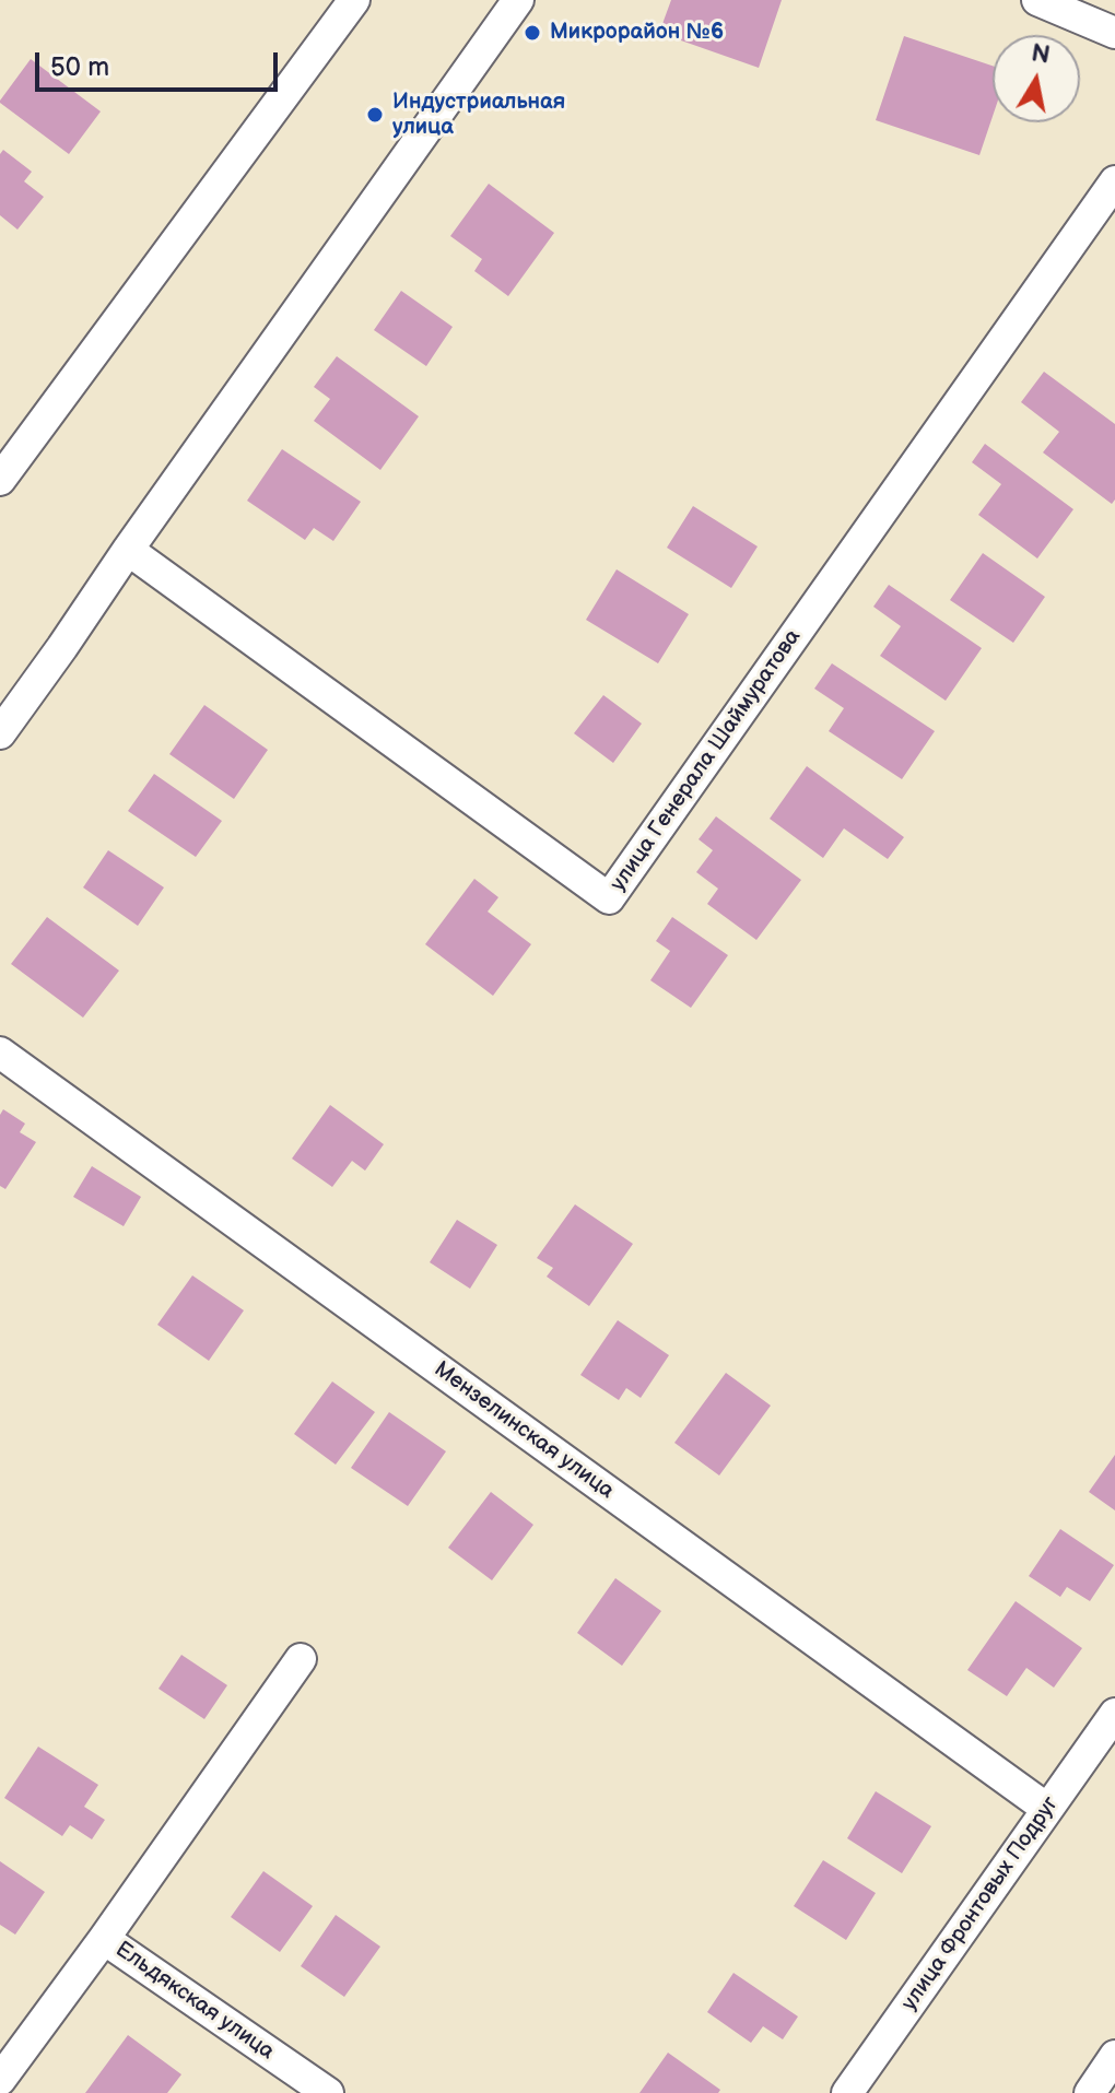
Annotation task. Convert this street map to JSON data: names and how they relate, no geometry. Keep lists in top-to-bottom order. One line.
{"streets":{"street":["улица Генерала Шаймуратова","Мензелинская улица","улица Фронтовых Подруг","Ельдякская улица"]},"crossings":[["Мензелинская улица","улица Фронтовых Подруг"]],"places":["Микрорайон №6","Индустриальная улица"],"scale_bar":"50 m","north":"top"}
